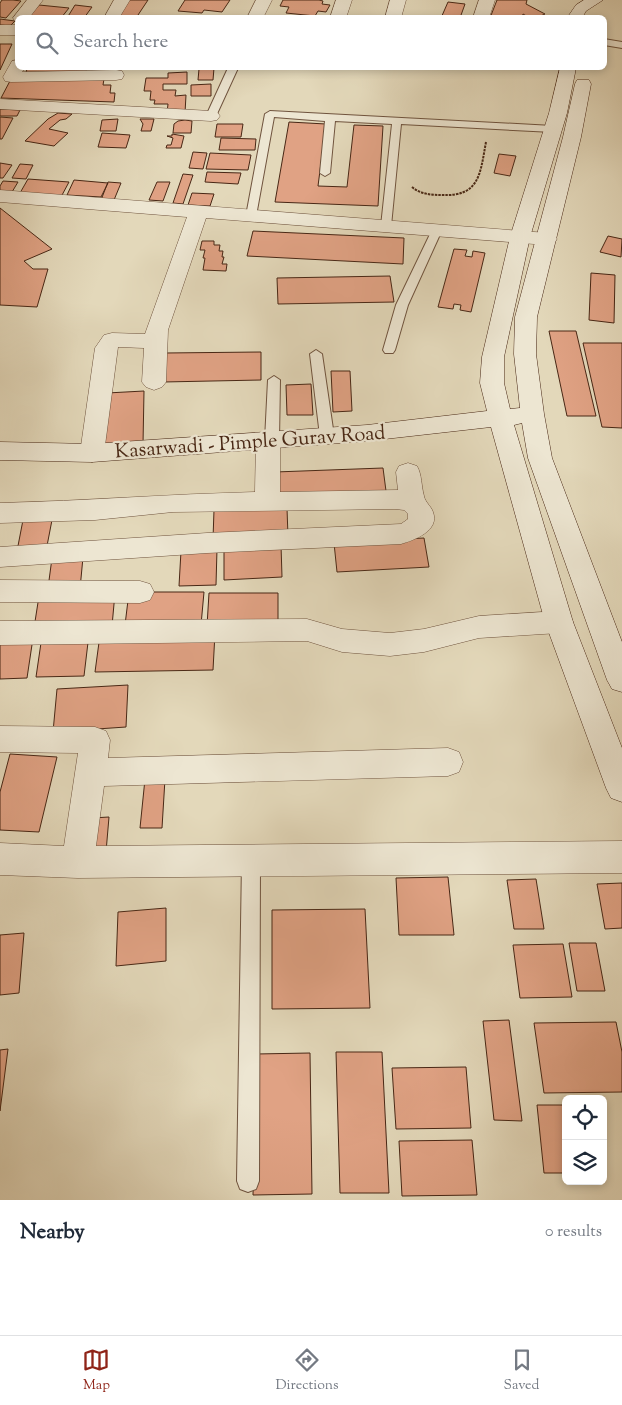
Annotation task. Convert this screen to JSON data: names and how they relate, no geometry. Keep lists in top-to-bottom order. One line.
{"streets":{"street":["Kasarwadi - Pimple Gurav Road"]},"page":{"search":"Search here","heading":["Nearby","0 results"],"nav":["Map","Directions","Saved"]}}
